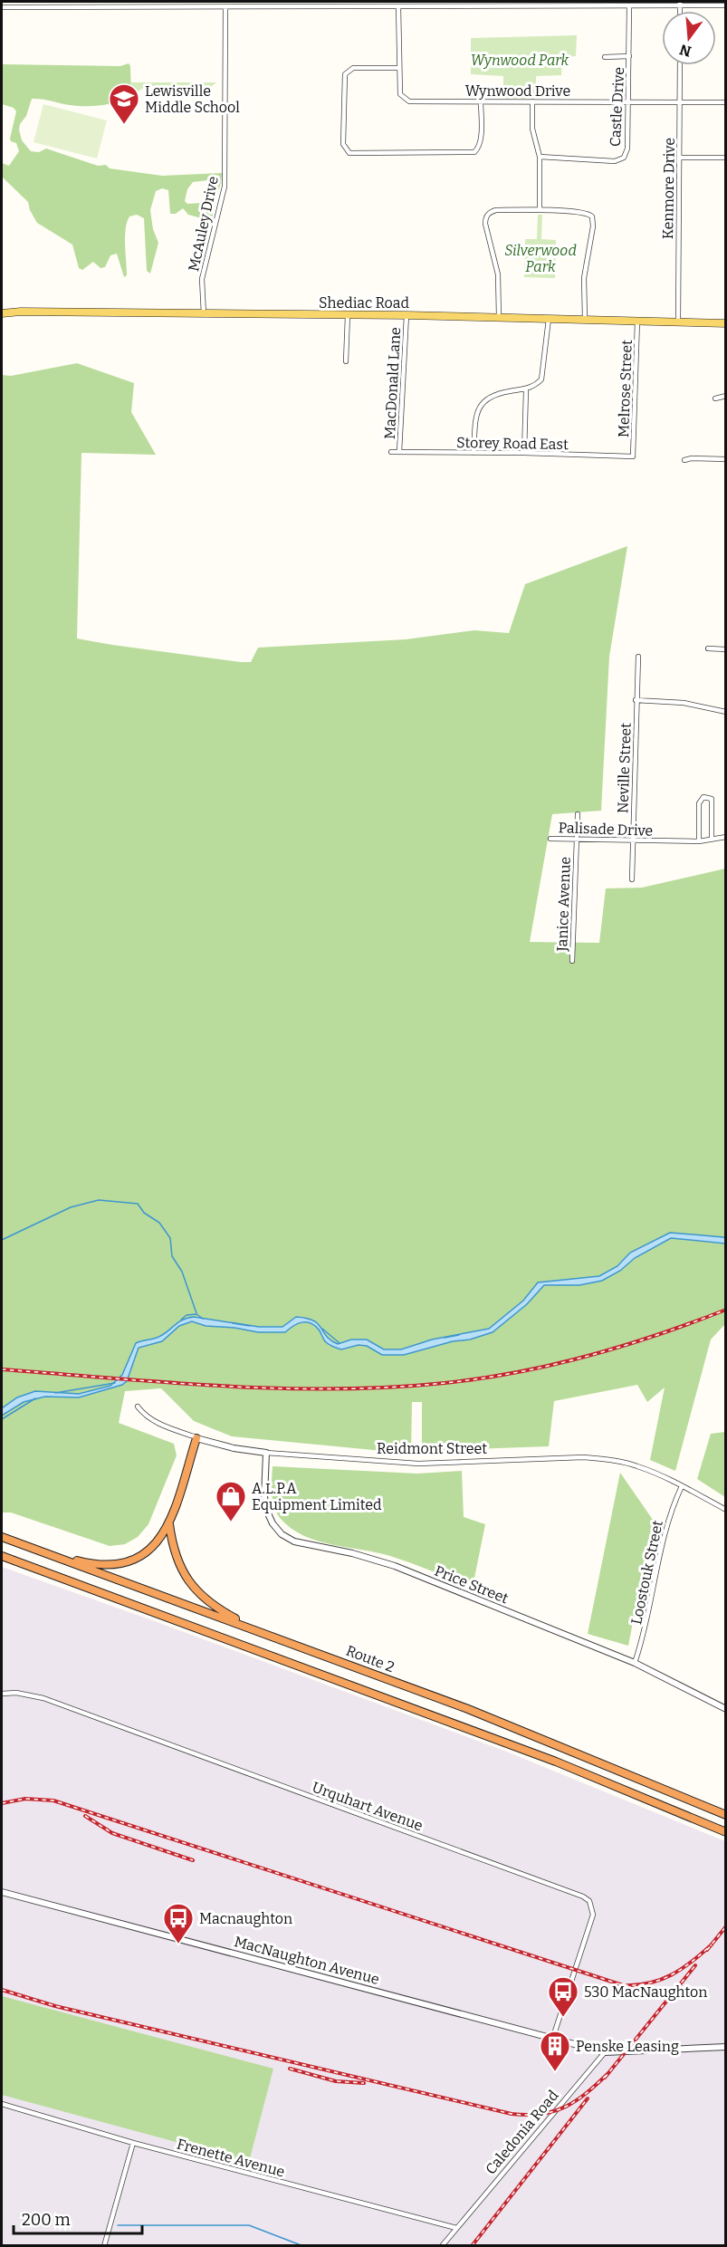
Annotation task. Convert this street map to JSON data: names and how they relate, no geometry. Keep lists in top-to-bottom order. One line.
{"streets":{"highway":["Route 2"],"main road":["Shediac Road"],"street":["Wynwood Drive","Castle Drive","Kenmore Drive","McAuley Drive","MacDonald Lane","Melrose Street","Storey Road East","Neville Street","Palisade Drive","Janice Avenue","Reidmont Street","Loostouk Street","Price Street","Urquhart Avenue","MacNaughton Avenue","Caledonia Road","Frenette Avenue"]},"crossings":[["Wynwood Drive","Castle Drive"],["Wynwood Drive","Kenmore Drive"],["Kenmore Drive","Shediac Road"],["McAuley Drive","Shediac Road"],["Shediac Road","MacDonald Lane"],["Shediac Road","Melrose Street"],["MacDonald Lane","Storey Road East"],["Melrose Street","Storey Road East"],["Neville Street","Palisade Drive"],["Palisade Drive","Janice Avenue"],["Reidmont Street","Loostouk Street"],["Reidmont Street","Price Street"],["Loostouk Street","Price Street"],["Urquhart Avenue","MacNaughton Avenue"],["MacNaughton Avenue","Caledonia Road"],["Caledonia Road","Frenette Avenue"]],"parks":["Wynwood Park","Silverwood Park"],"places":{"school or university":["Lewisville Middle School"],"shop":["A.L.P.A Equipment Limited"],"bus stop":["Macnaughton","530 MacNaughton"],"building":["Penske Leasing"]},"scale_bar":"200 m","north":"bottom"}
